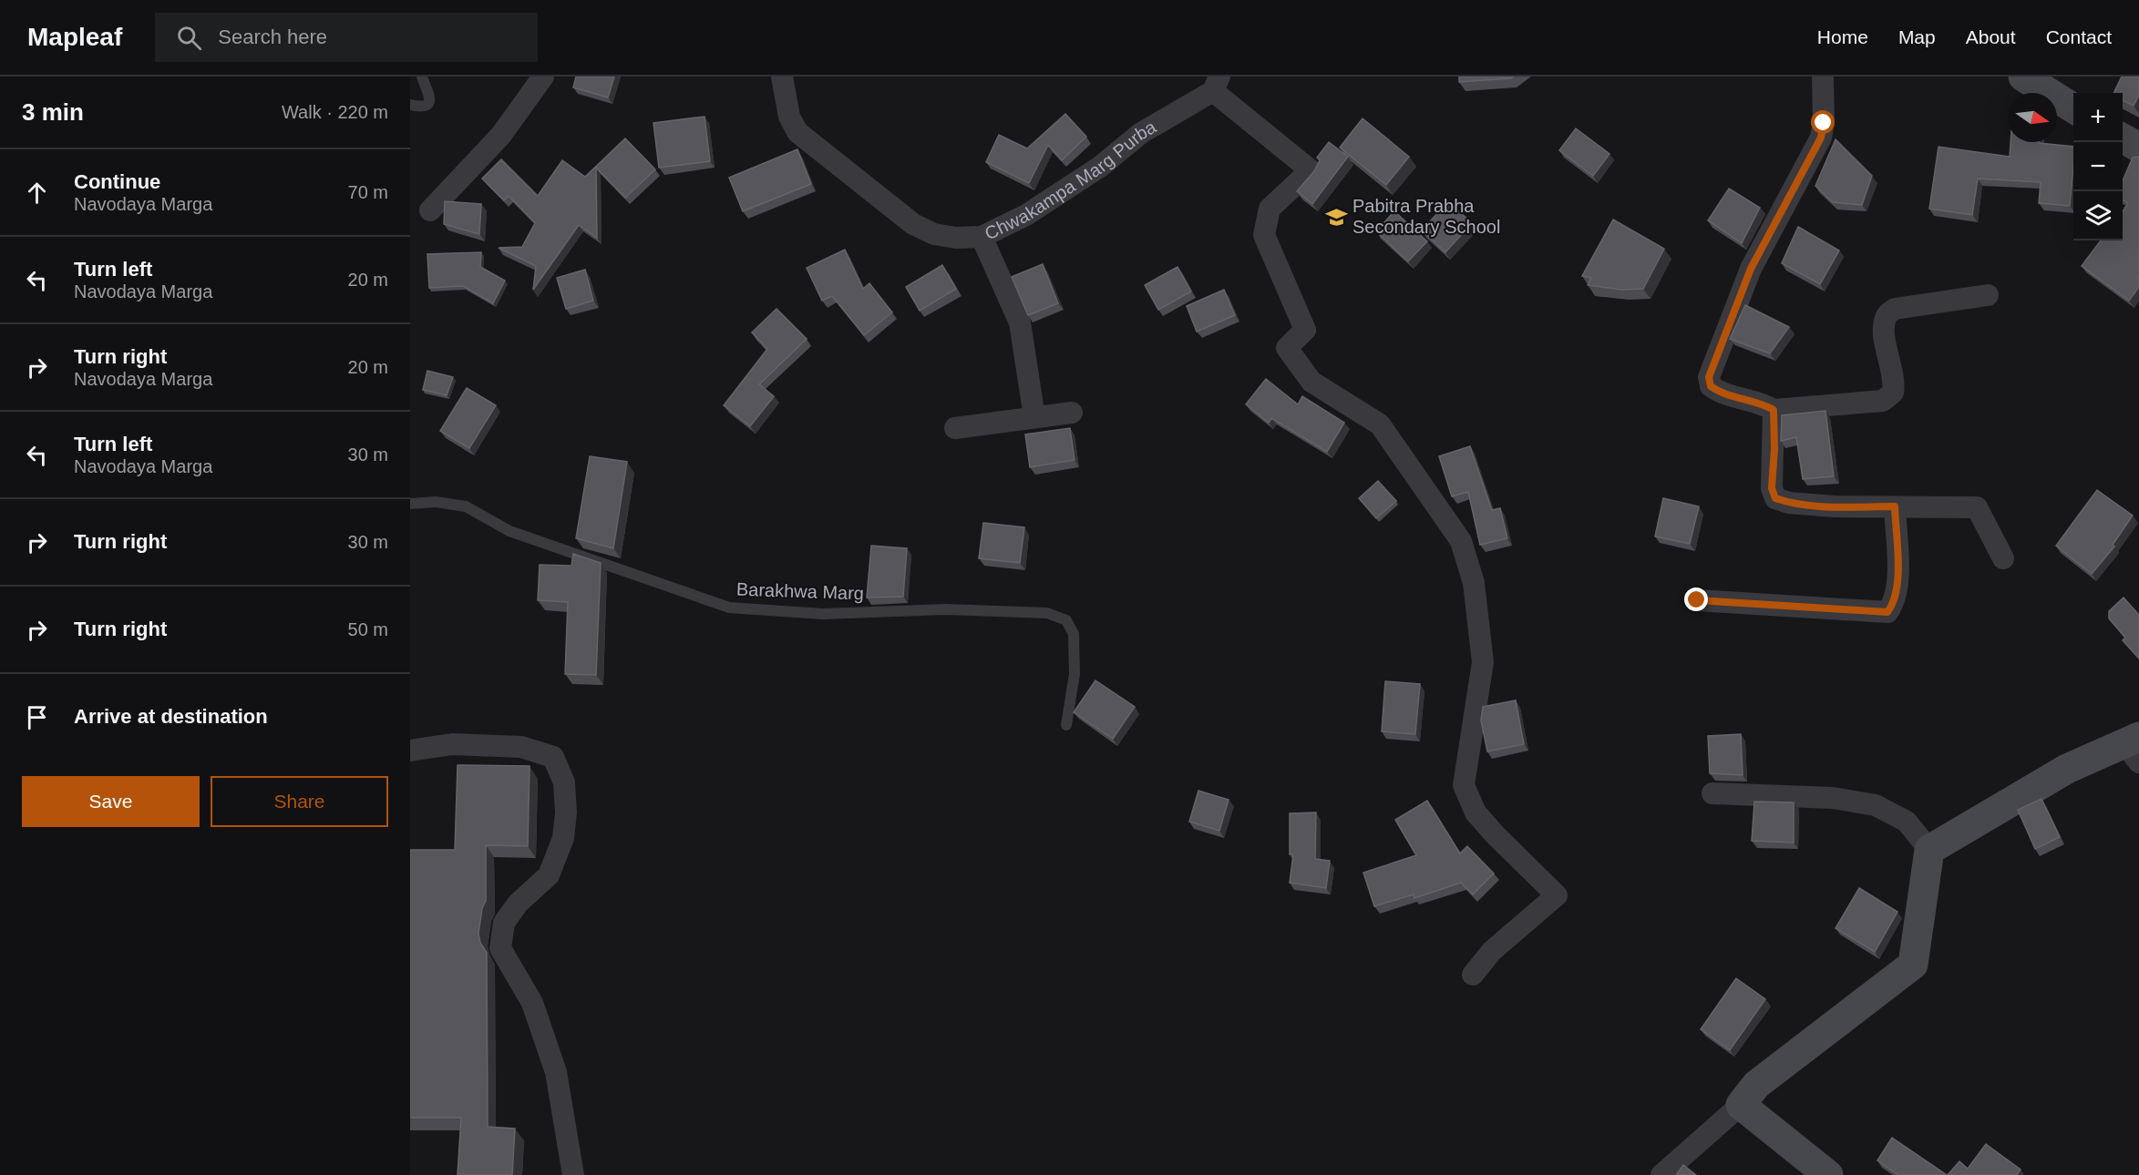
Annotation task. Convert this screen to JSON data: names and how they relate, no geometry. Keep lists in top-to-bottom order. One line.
{"streets":{"street":["Chwakampa Marg Purba"],"lane":["Barakhwa Marg"]},"places":{"school or university":["Pabitra Prabha Secondary School"]},"north":"right","page":{"header":"Mapleaf","search":"Search here","nav":["Home","Map","About","Contact"],"heading":["3 min","Walk · 220 m"],"map_buttons":["+","−"],"list":[["Continue","Navodaya Marga","70 m"],["Turn left","Navodaya Marga","20 m"],["Turn right","Navodaya Marga","20 m"],["Turn left","Navodaya Marga","30 m"],["Turn right","30 m"],["Turn right","50 m"],"Arrive at destination"],"buttons":["Save","Share"]}}
